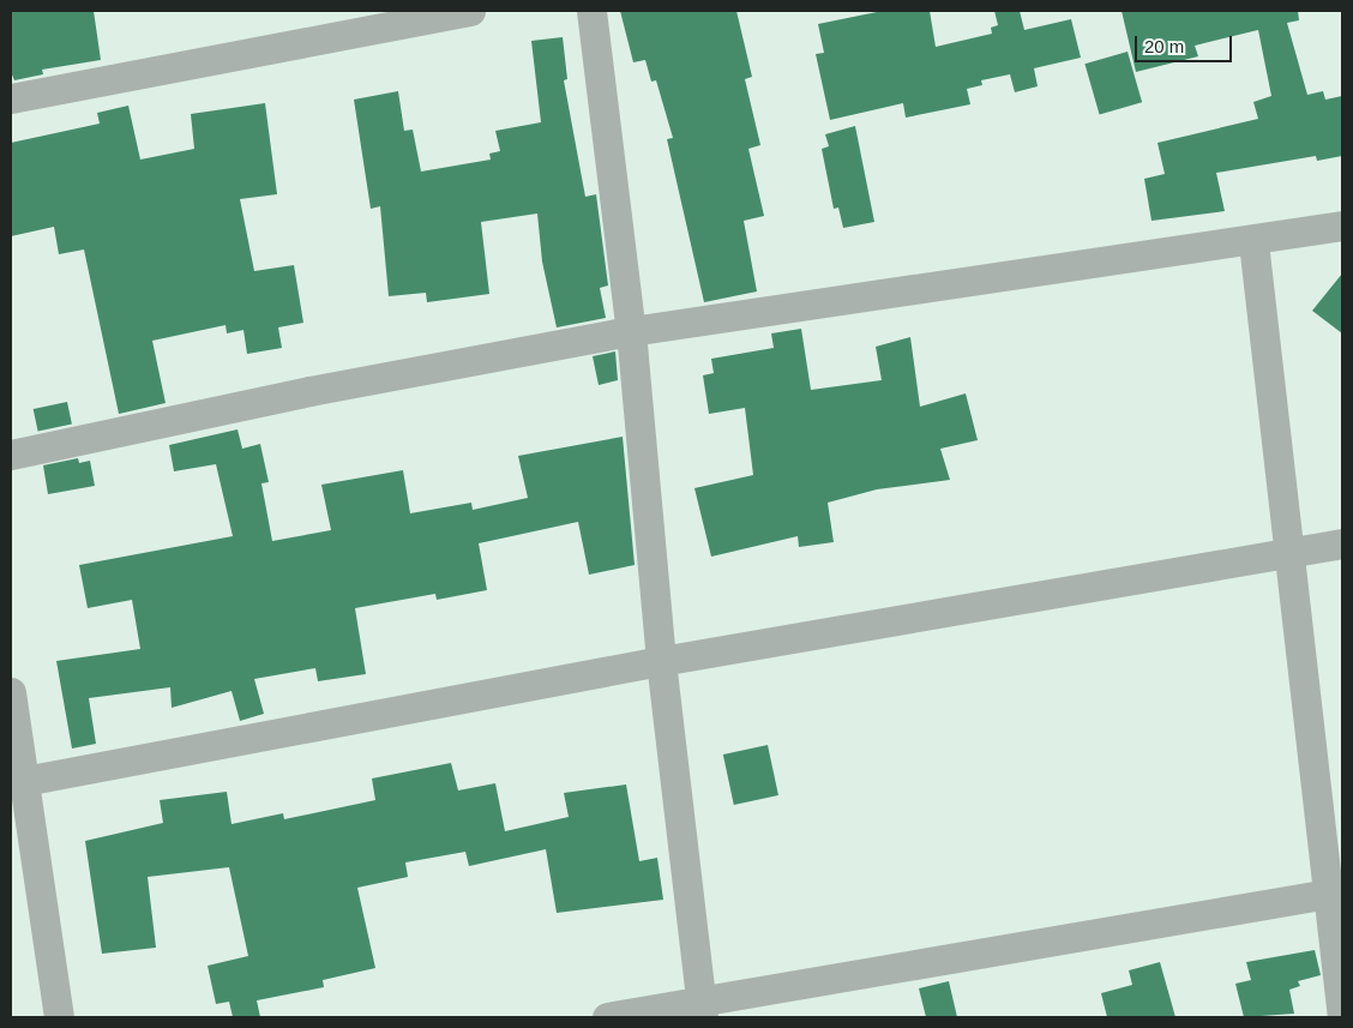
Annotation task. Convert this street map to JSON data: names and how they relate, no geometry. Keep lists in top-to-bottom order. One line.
{"scale_bar":"20 m"}
